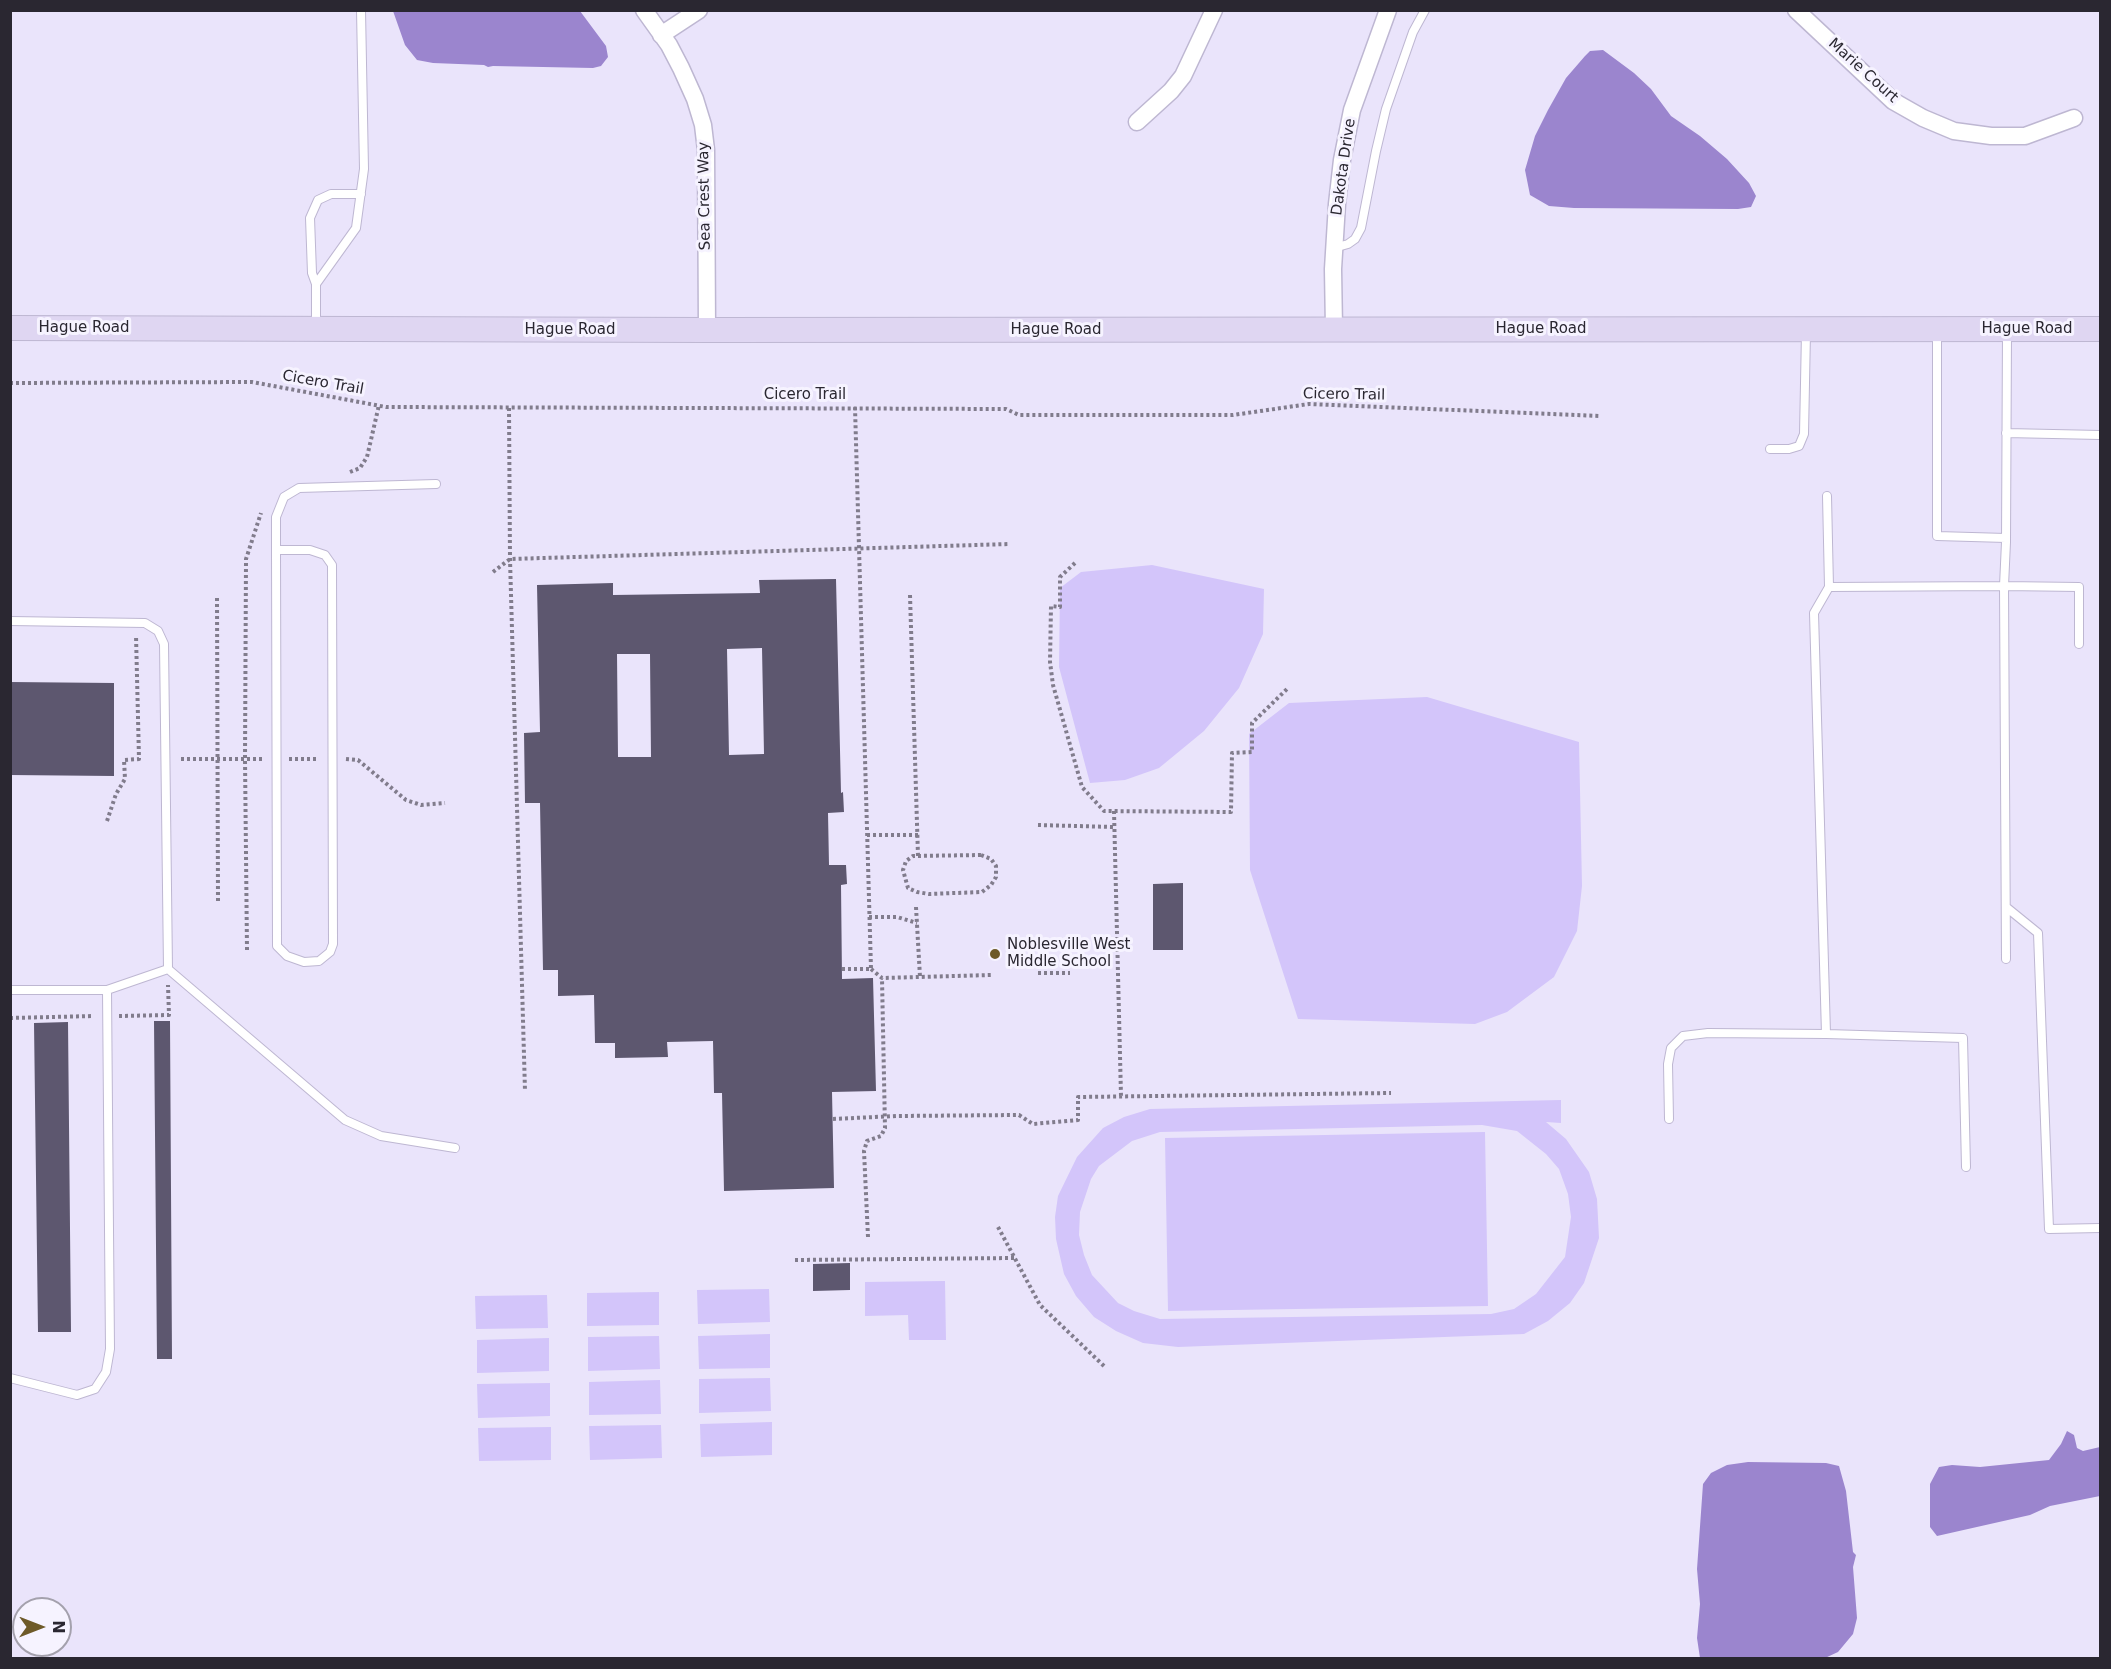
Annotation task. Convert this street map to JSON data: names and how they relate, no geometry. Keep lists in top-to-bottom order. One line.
{"streets":{"main road":["Hague Road"],"street":["Marie Court","Dakota Drive","Sea Crest Way"],"path":["Cicero Trail"]},"crossings":[["Dakota Drive","Hague Road"],["Sea Crest Way","Hague Road"]],"places":["Noblesville West Middle School"],"north":"right"}
